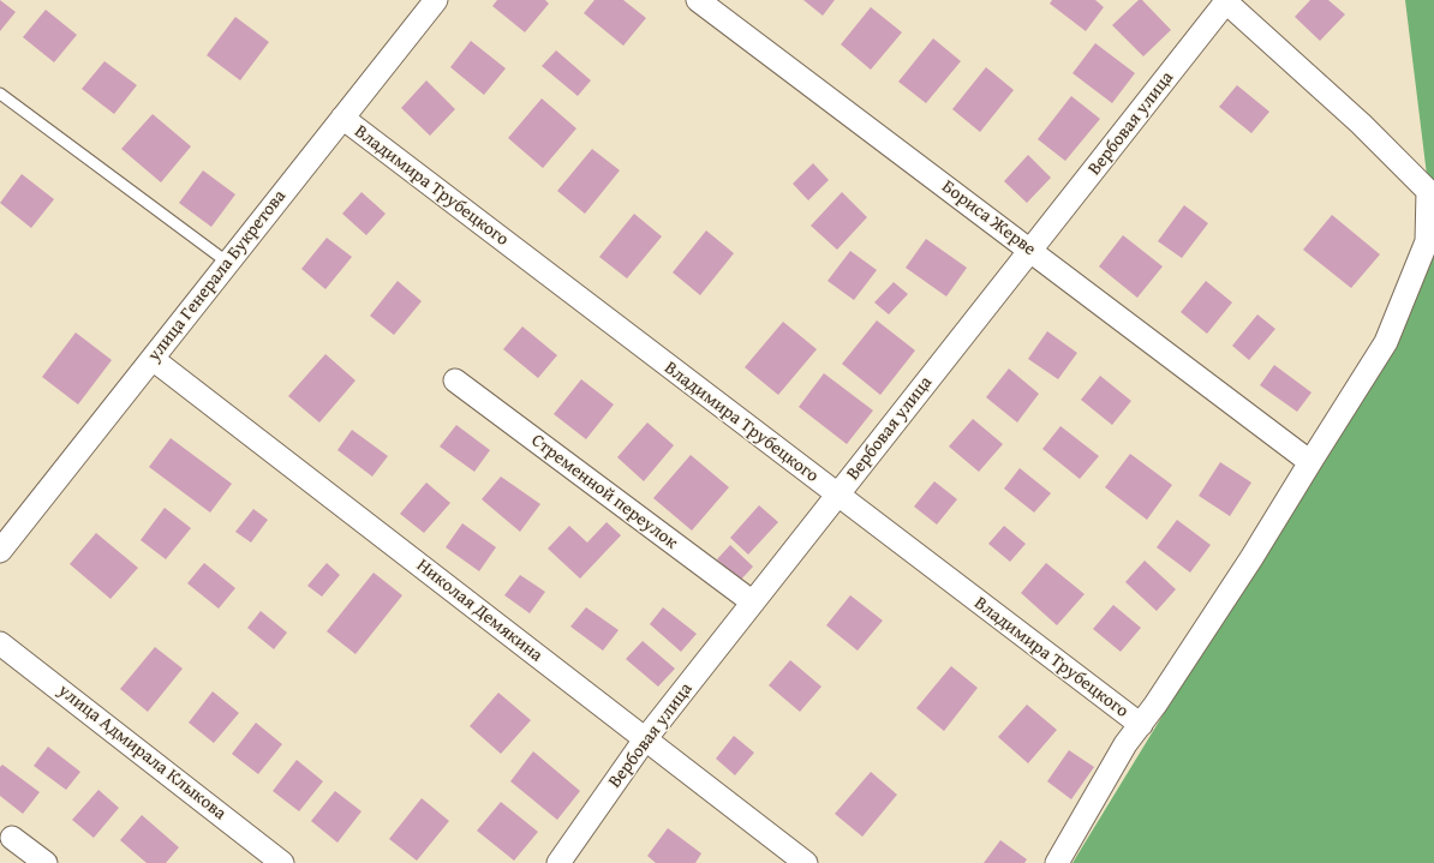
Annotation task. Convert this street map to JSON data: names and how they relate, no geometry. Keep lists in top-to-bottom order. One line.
{"streets":{"street":["Вербовая улица","Владимира Трубецкого","Бориса Жерве","улица Генерала Букретова","Стременной переулок","Николая Демякина","улица Адмирала Клыкова"]},"crossings":[["Вербовая улица","Владимира Трубецкого"],["Вербовая улица","Бориса Жерве"],["Вербовая улица","Стременной переулок"],["Вербовая улица","Николая Демякина"],["Владимира Трубецкого","улица Генерала Букретова"],["улица Генерала Букретова","Николая Демякина"]]}
